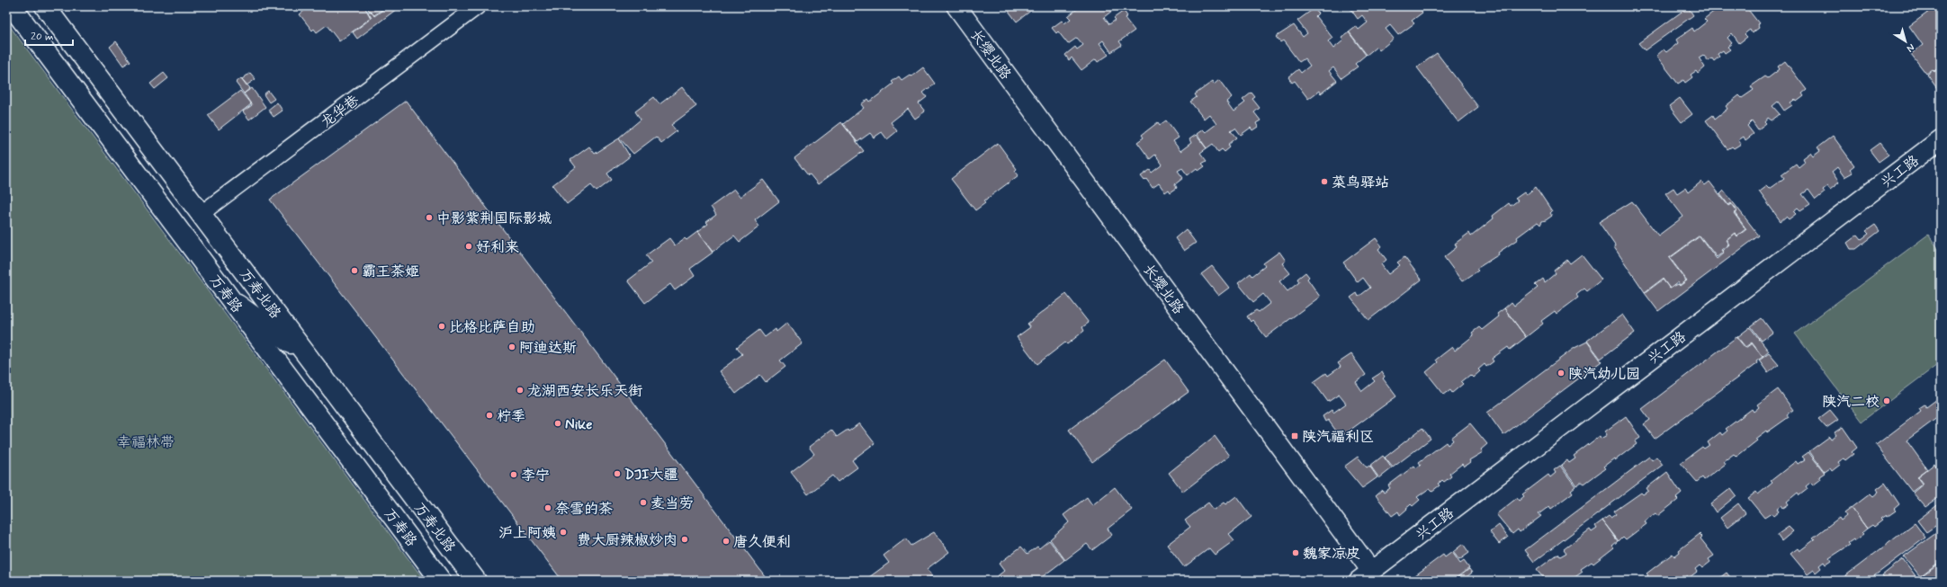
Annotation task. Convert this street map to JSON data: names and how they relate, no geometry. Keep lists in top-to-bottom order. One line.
{"streets":{"main road":["万寿路","万寿北路"],"street":["长缨北路","龙华巷","兴工路"]},"crossings":[["长缨北路","兴工路"],["龙华巷","万寿北路"]],"parks":["幸福林带"],"places":{"other":["菜鸟驿站","中影紫荆国际影城","好利来","霸王茶姬","比格比萨自助","阿迪达斯","陕汽幼儿园","龙湖西安长乐天街","陕汽二校","柠季","Nike","DJI大疆","李宁","麦当劳","奈雪的茶","沪上阿姨","费大厨辣椒炒肉","唐久便利","魏家凉皮"],"transit":["陕汽福利区"]},"scale_bar":"20 m","north":"bottom right"}
